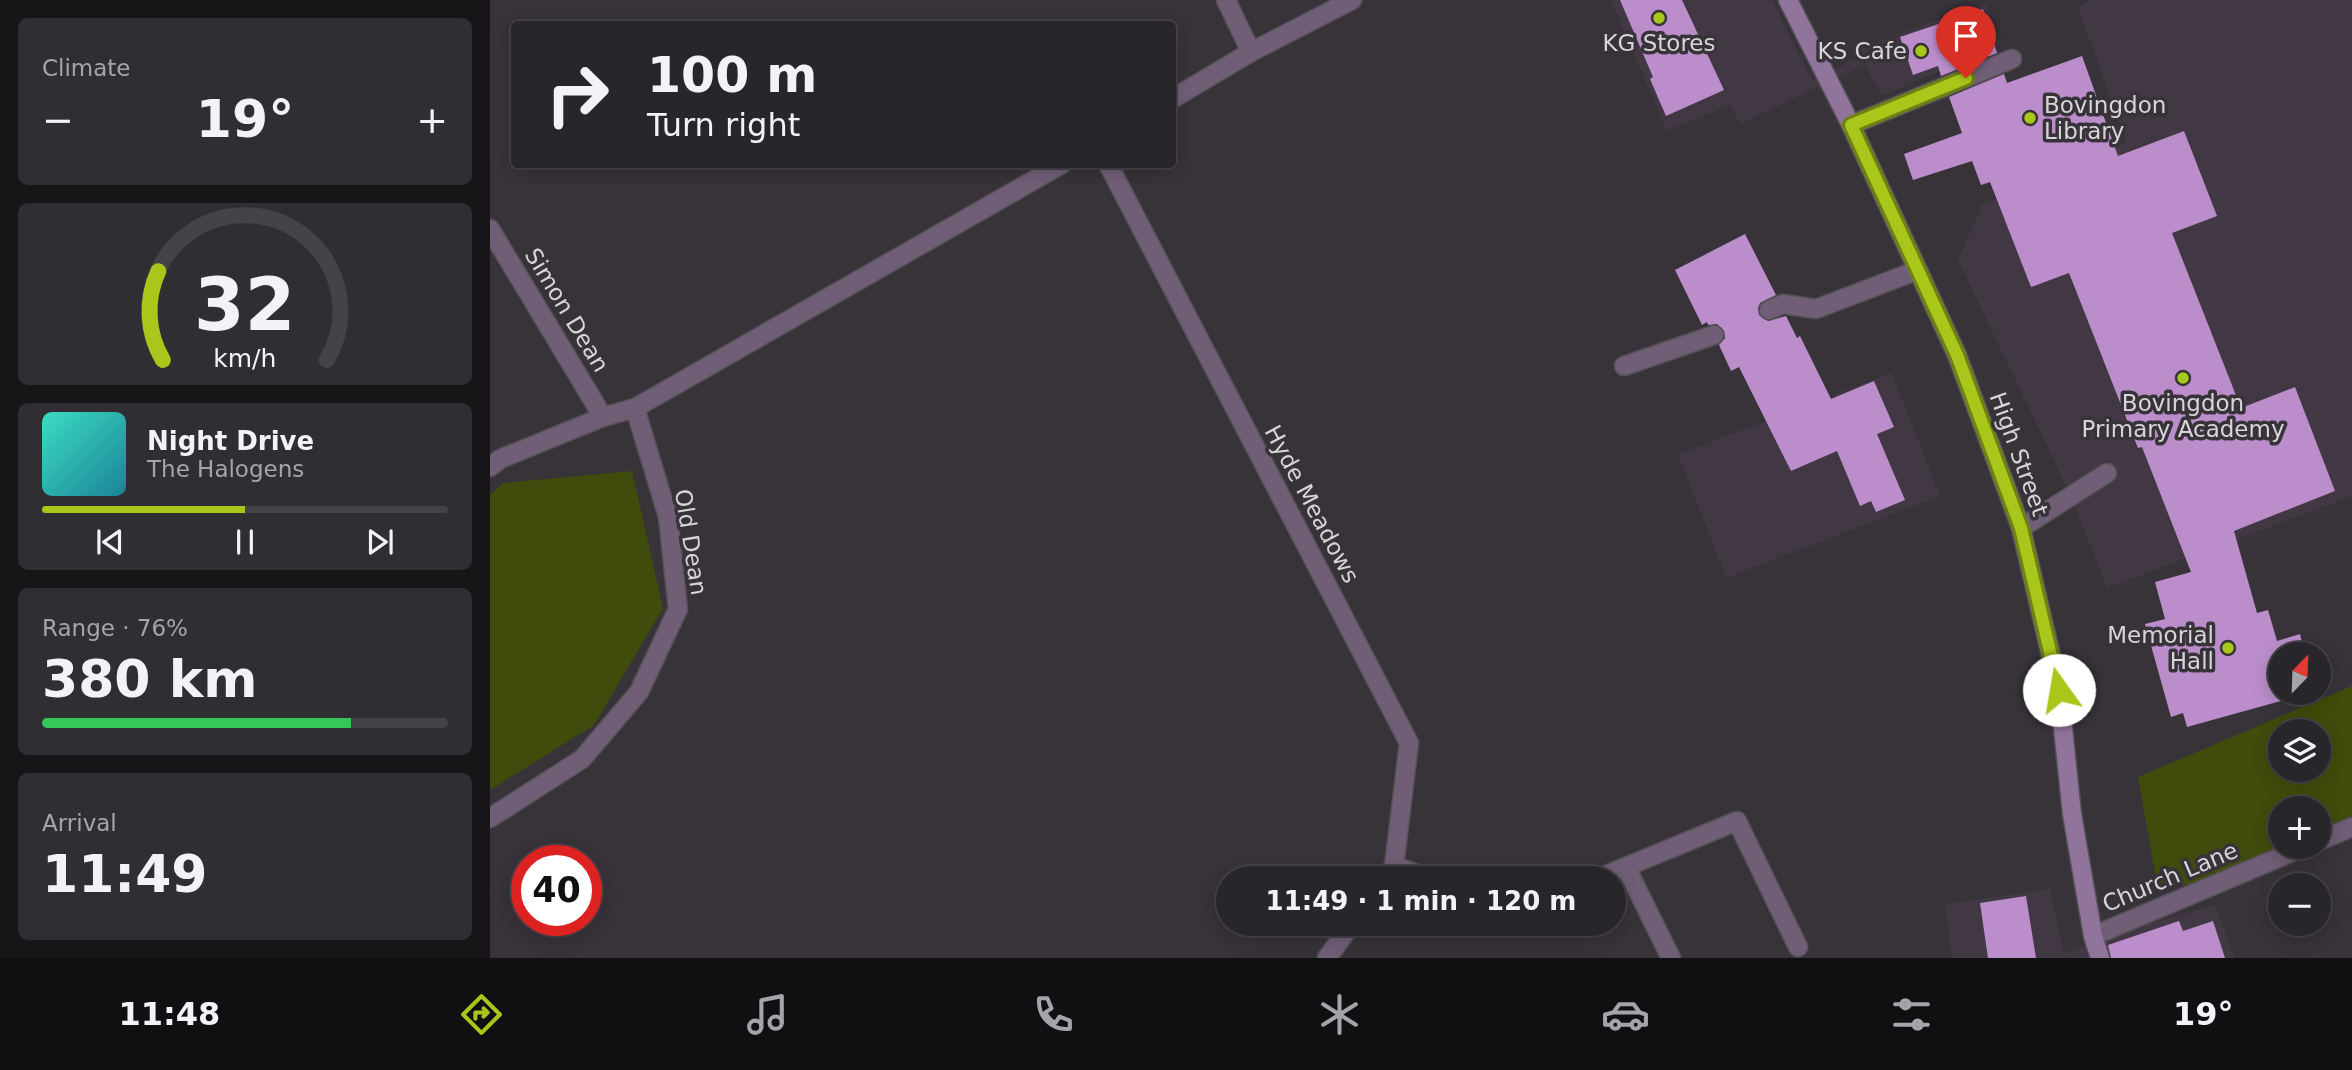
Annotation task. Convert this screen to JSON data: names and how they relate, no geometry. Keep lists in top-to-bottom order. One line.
{"streets":{"street":["Simon Dean","High Street","Hyde Meadows","Old Dean","Church Lane"]},"crossings":[["High Street","Church Lane"]],"places":["KG Stores","KS Cafe","Bovingdon Library","Bovingdon Primary Academy","Memorial Hall"],"north":"top right","page":{"tile":["Climate",["Range · 76%","380 km"],["Arrival","11:49"]],"turn":["100 m","Turn right"],"heat":["−","19°","+"],"song":["Night Drive","The Halogens"],"map_buttons":["+","−"],"limit":"40","trip":"11:49 · 1 min · 120 m","tabs":["11:48","19°"],"gauge":["32","km/h"]}}
